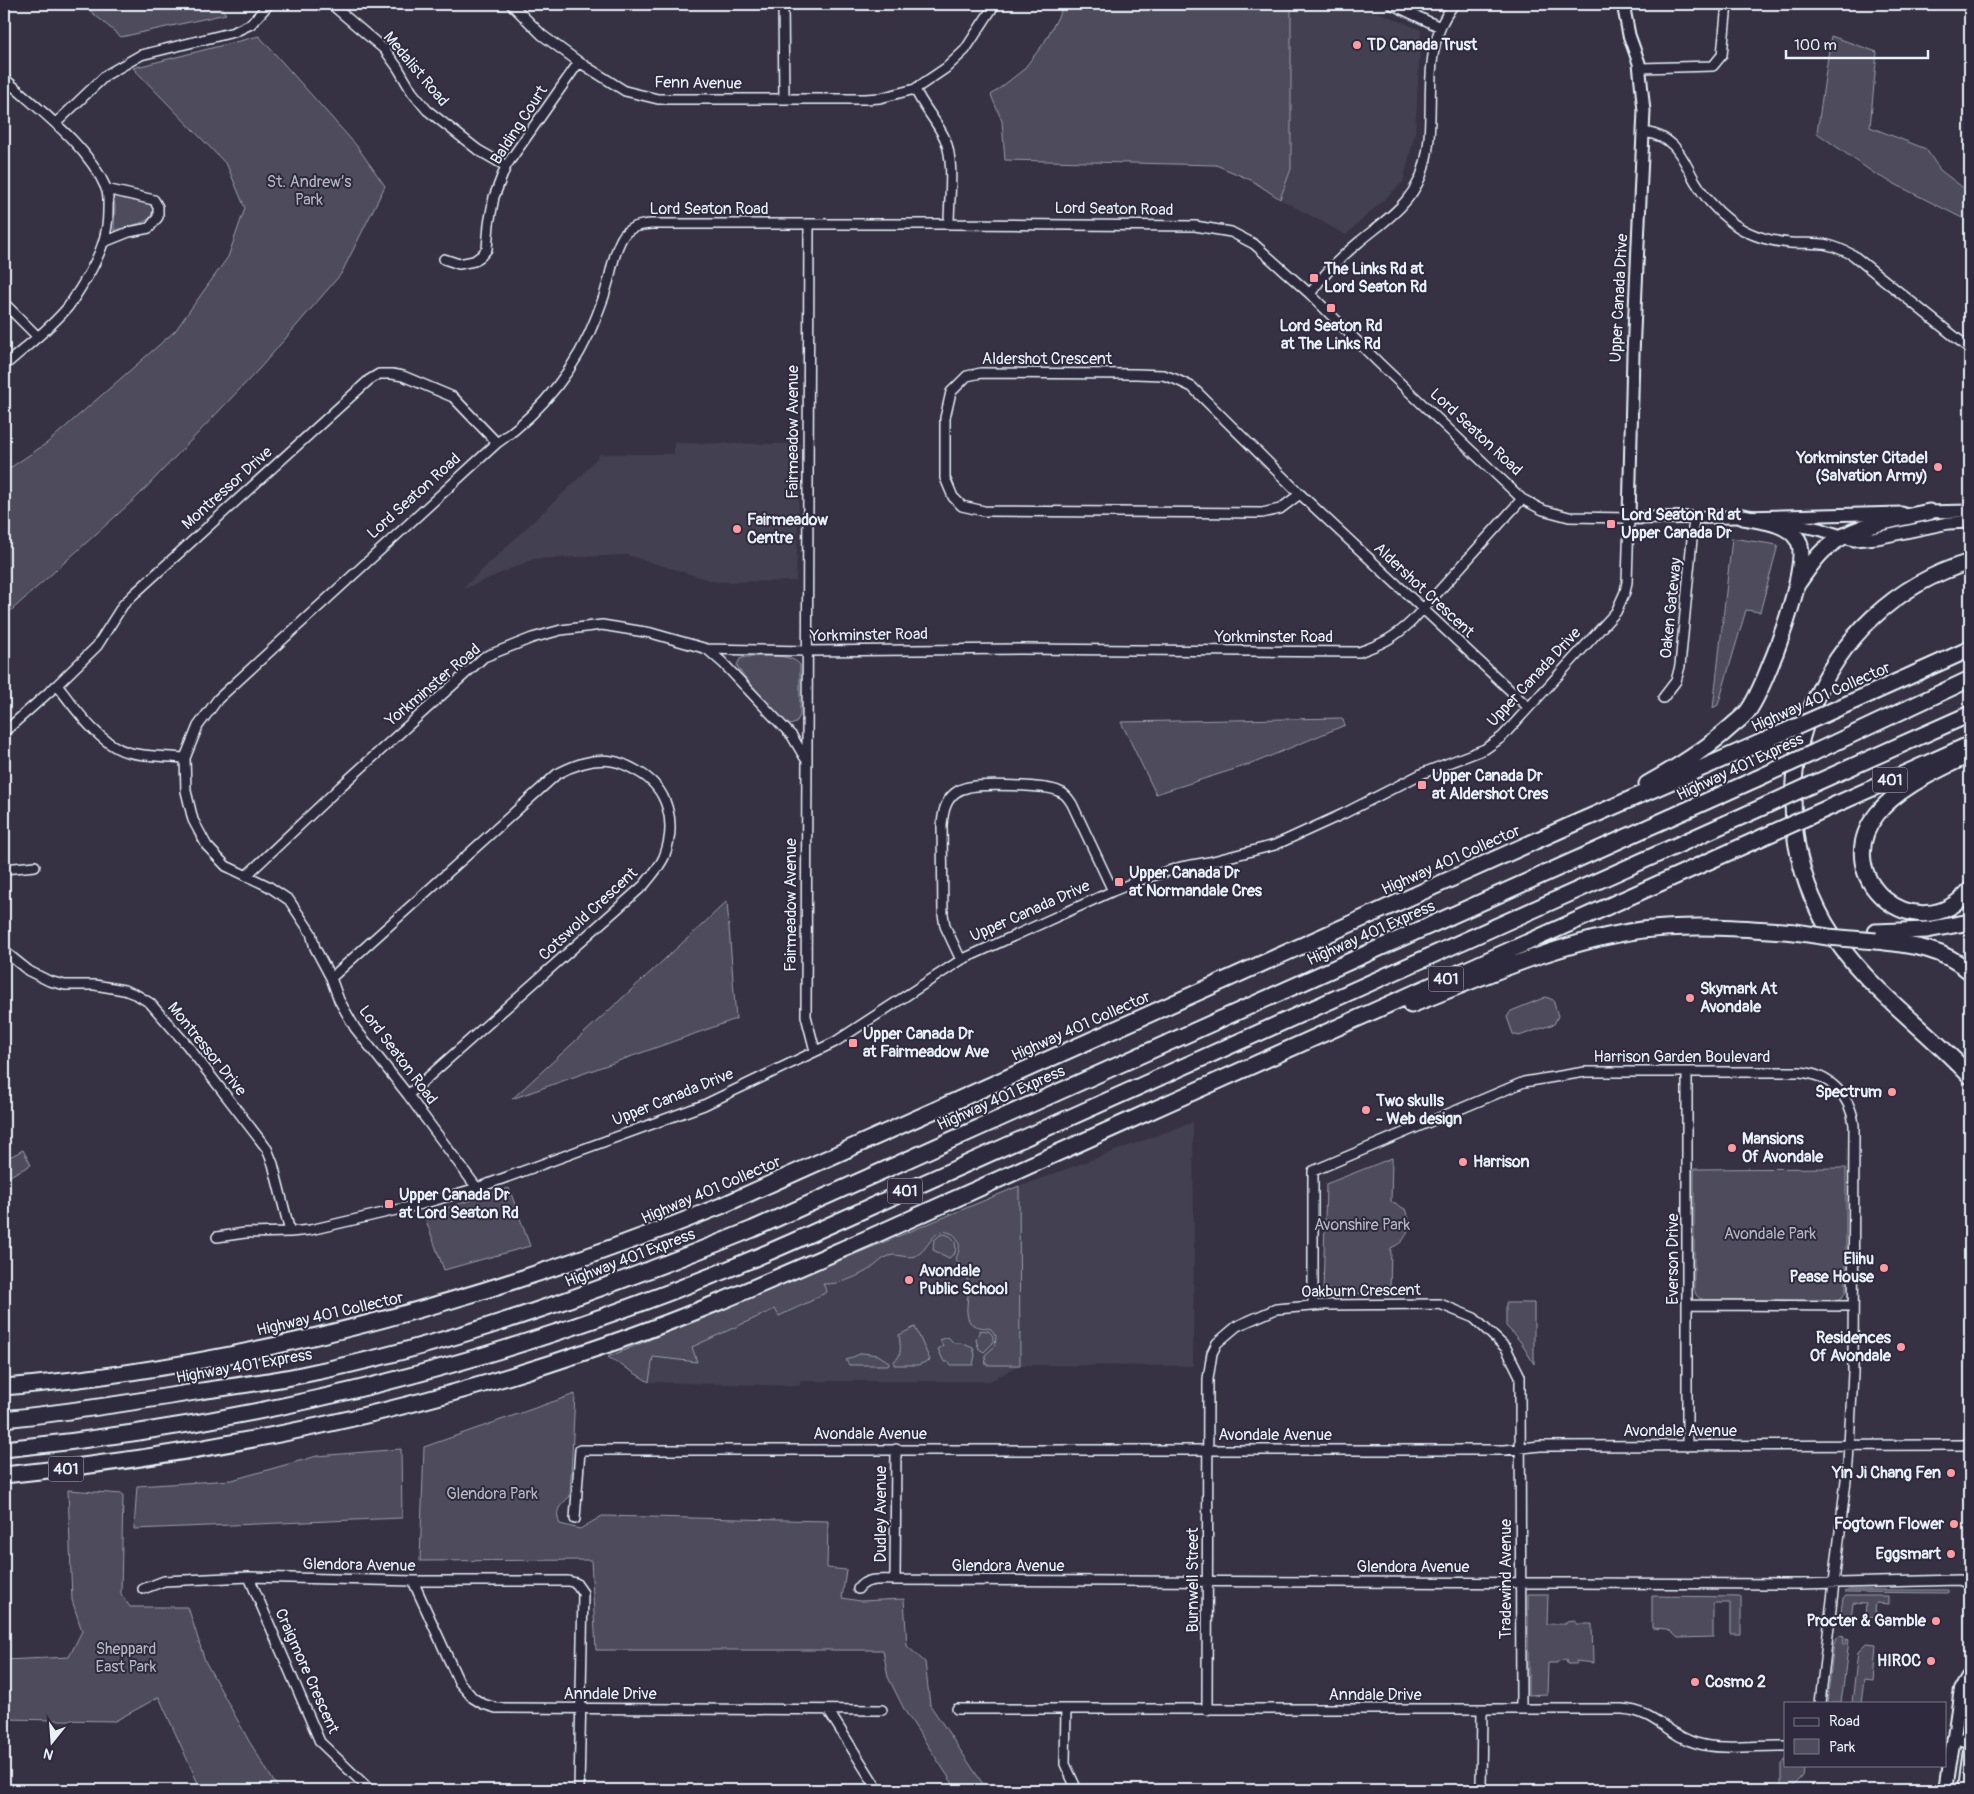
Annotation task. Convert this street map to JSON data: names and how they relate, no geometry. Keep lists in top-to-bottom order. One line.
{"streets":{"highway":["Highway 401 Collector","Highway 401 Express","401"],"street":["Medalist Road","Fenn Avenue","Balding Court","Lord Seaton Road","Upper Canada Drive","Aldershot Crescent","Fairmeadow Avenue","Montressor Drive","Oaken Gateway","Yorkminster Road","Cotswold Crescent","Harrison Garden Boulevard","Everson Drive","Oakburn Crescent","Avondale Avenue","Dudley Avenue","Glendora Avenue","Tradewind Avenue","Burnwell Street","Craigmore Crescent","Anndale Drive"]},"crossings":[["Medalist Road","Balding Court"],["Fenn Avenue","Balding Court"],["Lord Seaton Road","Upper Canada Drive"],["Lord Seaton Road","Fairmeadow Avenue"],["Lord Seaton Road","Montressor Drive"],["Lord Seaton Road","Oaken Gateway"],["Lord Seaton Road","Yorkminster Road"],["Lord Seaton Road","Cotswold Crescent"],["Upper Canada Drive","Aldershot Crescent"],["Upper Canada Drive","Fairmeadow Avenue"],["Upper Canada Drive","Montressor Drive"],["Aldershot Crescent","Yorkminster Road"],["Fairmeadow Avenue","Yorkminster Road"],["Harrison Garden Boulevard","Everson Drive"],["Harrison Garden Boulevard","Oakburn Crescent"],["Harrison Garden Boulevard","Avondale Avenue"],["Harrison Garden Boulevard","Glendora Avenue"],["Everson Drive","Avondale Avenue"],["Oakburn Crescent","Avondale Avenue"],["Oakburn Crescent","Tradewind Avenue"],["Oakburn Crescent","Burnwell Street"],["Avondale Avenue","Dudley Avenue"],["Avondale Avenue","Tradewind Avenue"],["Avondale Avenue","Burnwell Street"],["Dudley Avenue","Glendora Avenue"],["Glendora Avenue","Tradewind Avenue"],["Glendora Avenue","Burnwell Street"],["Glendora Avenue","Craigmore Crescent"],["Glendora Avenue","Anndale Drive"],["Tradewind Avenue","Anndale Drive"],["Burnwell Street","Anndale Drive"]],"parks":["St. Andrew’s Park","Avonshire Park","Avondale Park","Glendora Park","Sheppard East Park"],"places":{"other":["TD Canada Trust","Yorkminster Citadel (Salvation Army)","Fairmeadow Centre","Skymark At Avondale","Spectrum","Two skulls - Web design","Mansions Of Avondale","Harrison","Elihu Pease House","Avondale Public School","Residences Of Avondale","Yin Ji Chang Fen","Fogtown Flower","Eggsmart","Procter & Gamble","HIROC","Cosmo 2"],"transit":["The Links Rd at Lord Seaton Rd","Lord Seaton Rd at The Links Rd","Lord Seaton Rd at Upper Canada Dr","Upper Canada Dr at Aldershot Cres","Upper Canada Dr at Normandale Cres","Upper Canada Dr at Fairmeadow Ave","Upper Canada Dr at Lord Seaton Rd"]},"legend":["Road","Park"],"scale_bar":"100 m","north":"bottom"}
